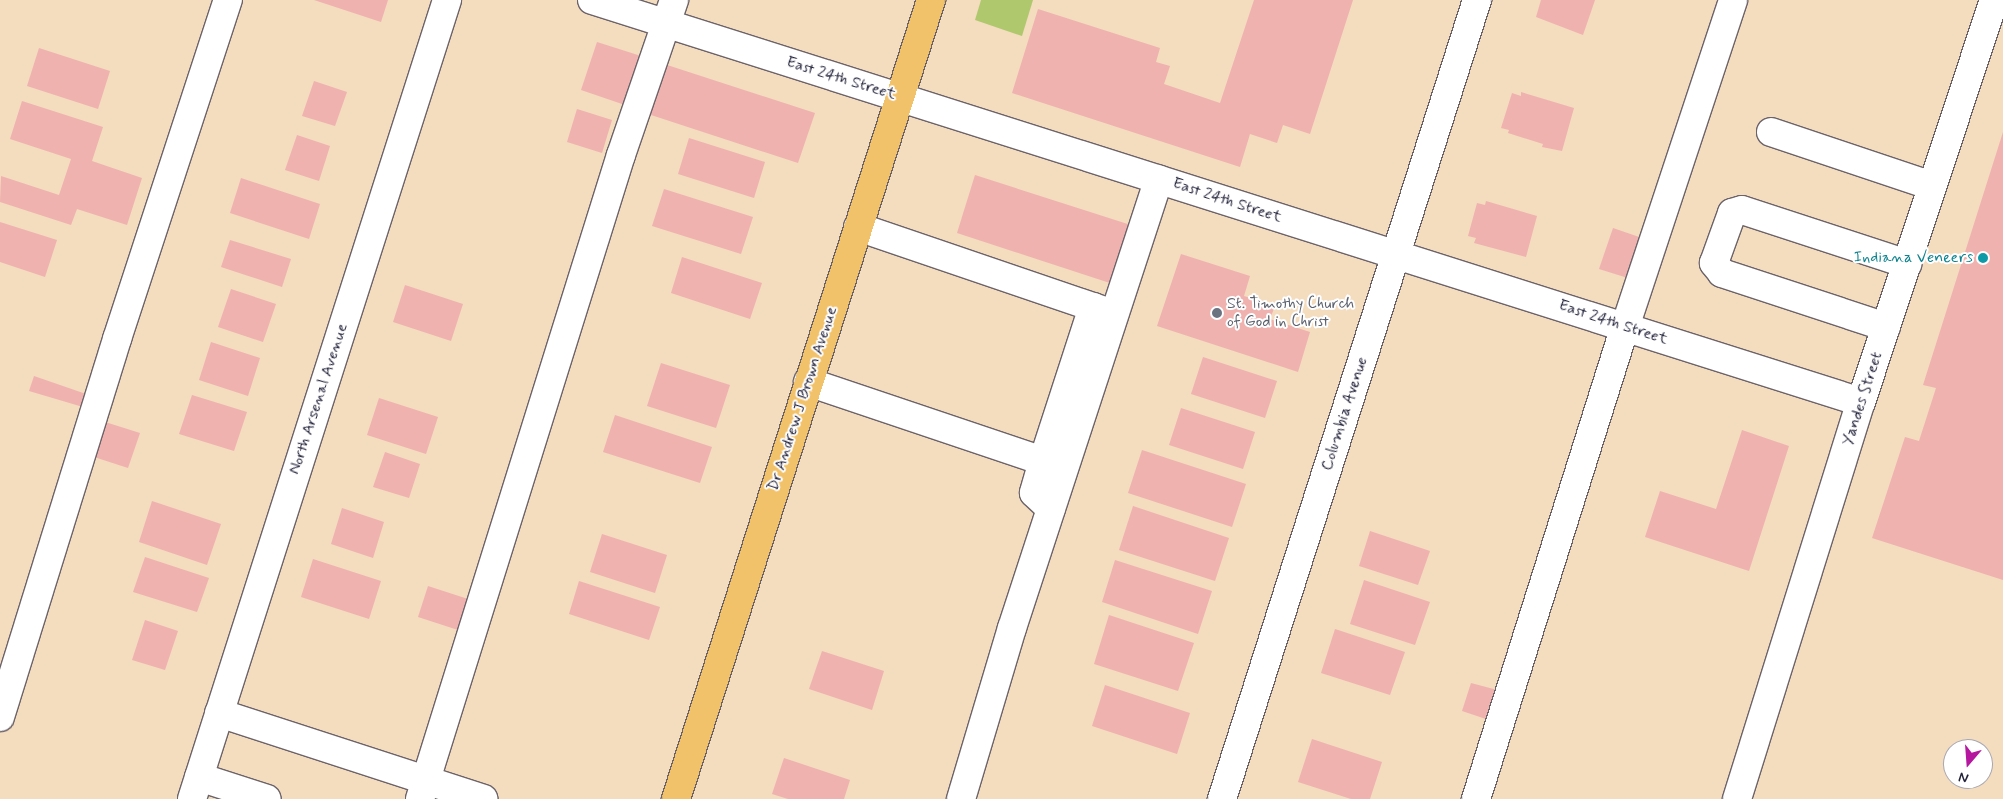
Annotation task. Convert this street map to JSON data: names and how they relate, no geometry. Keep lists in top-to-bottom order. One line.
{"streets":{"main road":["Dr Andrew J Brown Avenue"],"street":["East 24th Street","North Arsenal Avenue","Yandes Street","Columbia Avenue"]},"crossings":[["East 24th Street","Dr Andrew J Brown Avenue"],["East 24th Street","Yandes Street"],["East 24th Street","Columbia Avenue"]],"places":["Indiana Veneers","St. Timothy Church of God in Christ"],"north":"bottom"}
